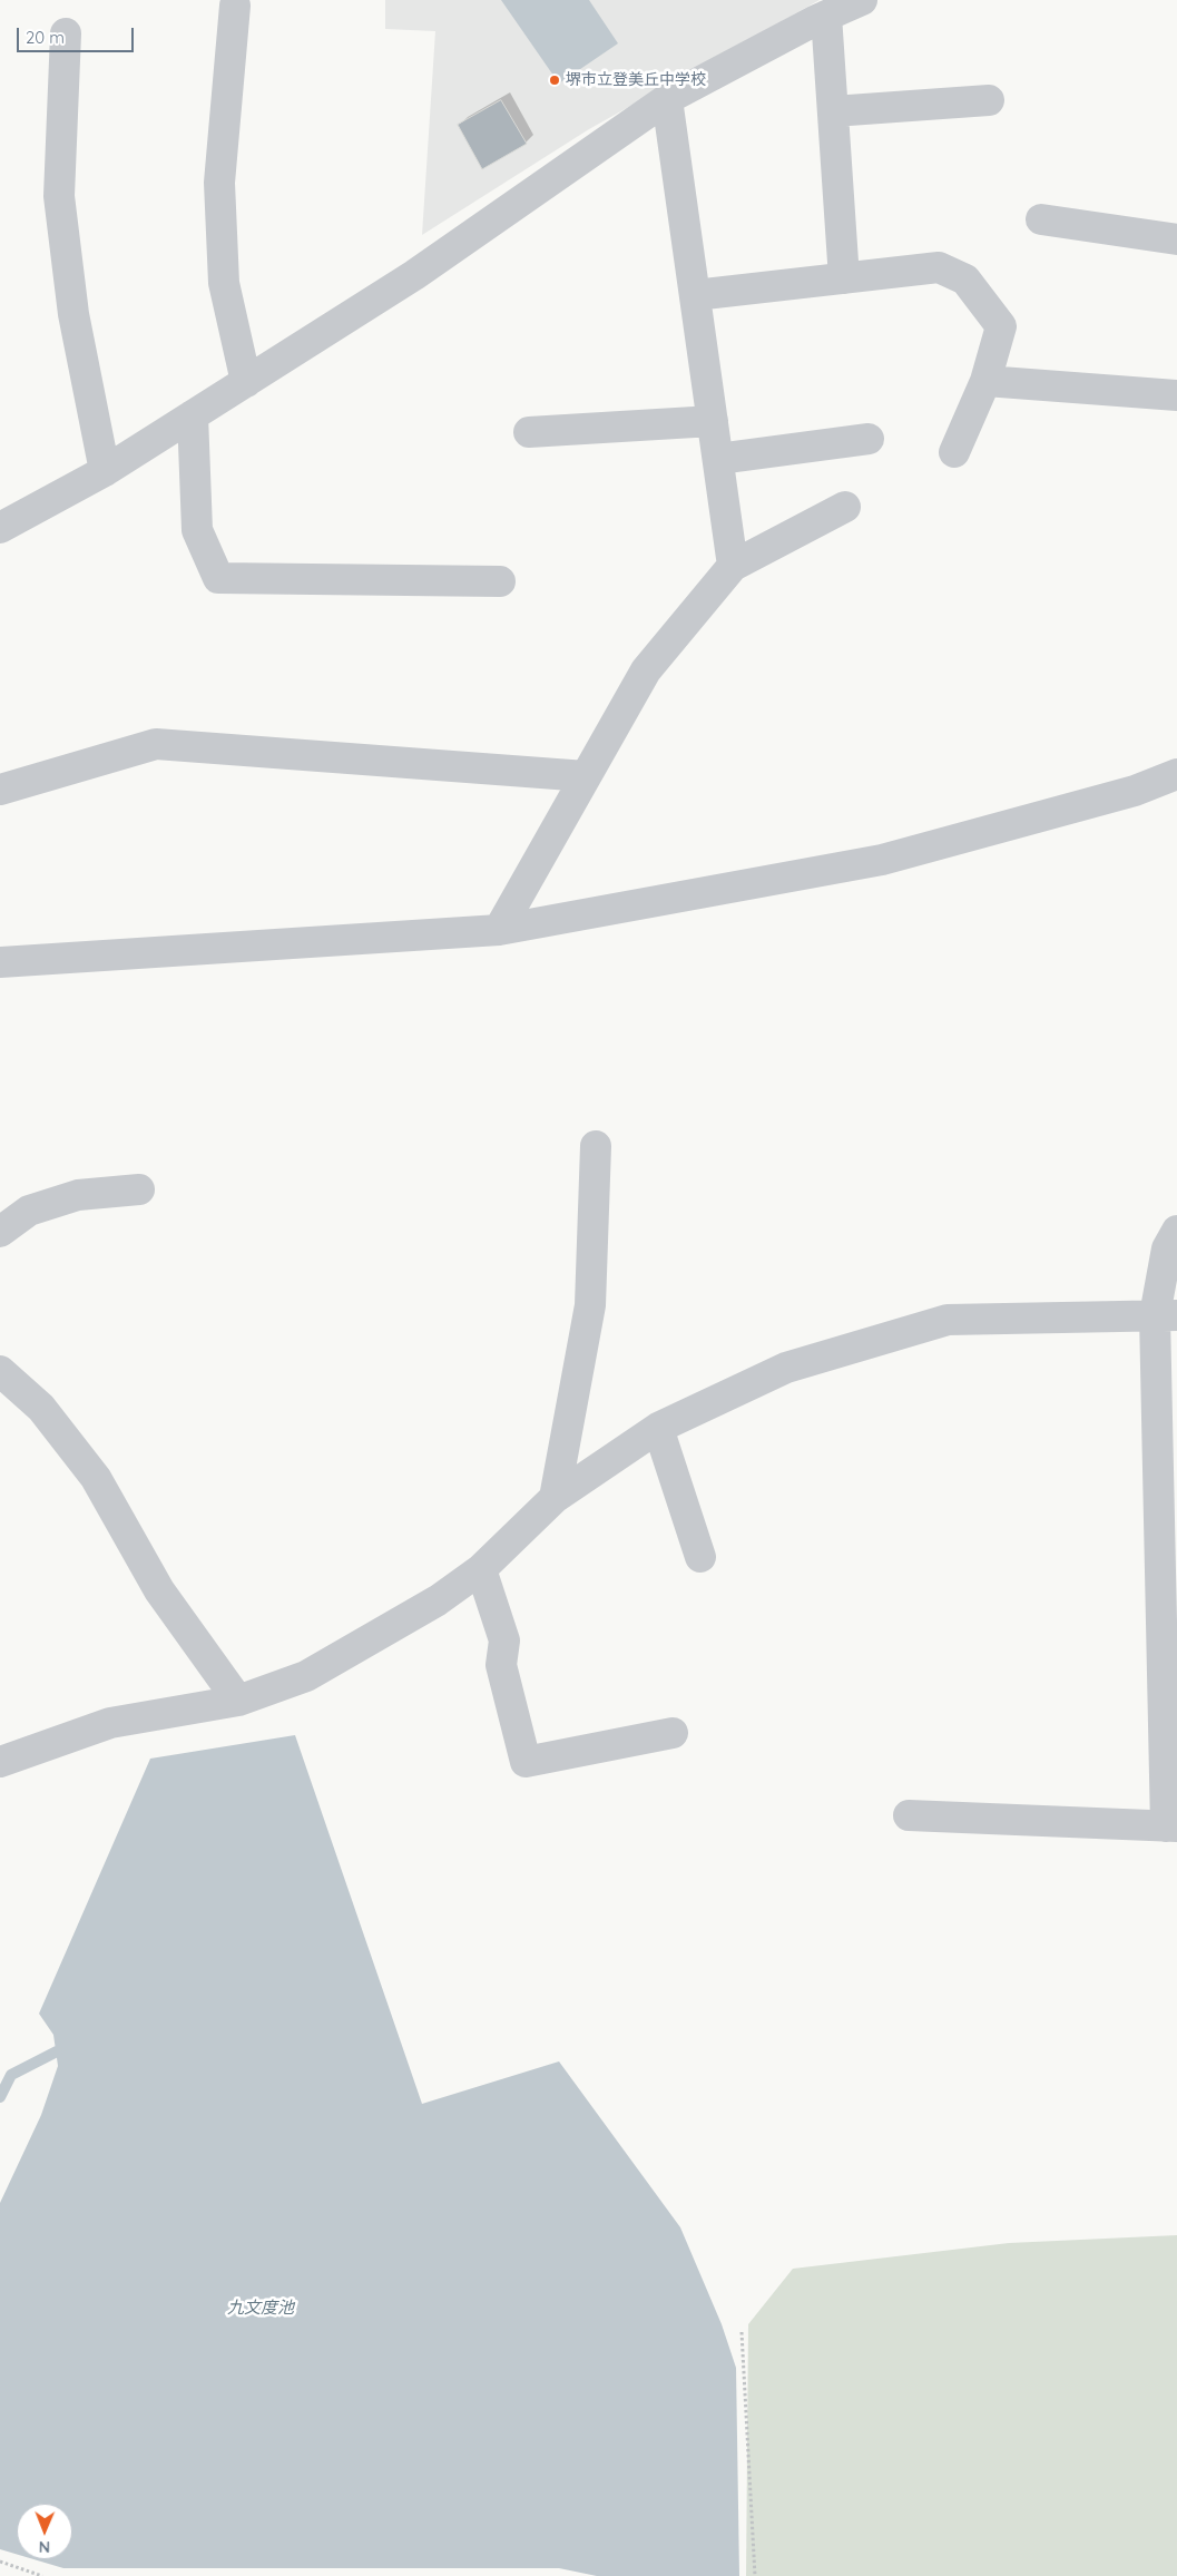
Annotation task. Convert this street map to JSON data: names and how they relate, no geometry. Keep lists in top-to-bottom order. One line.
{"water":["九文度池"],"places":["堺市立登美丘中学校"],"scale_bar":"20 m","north":"bottom"}
